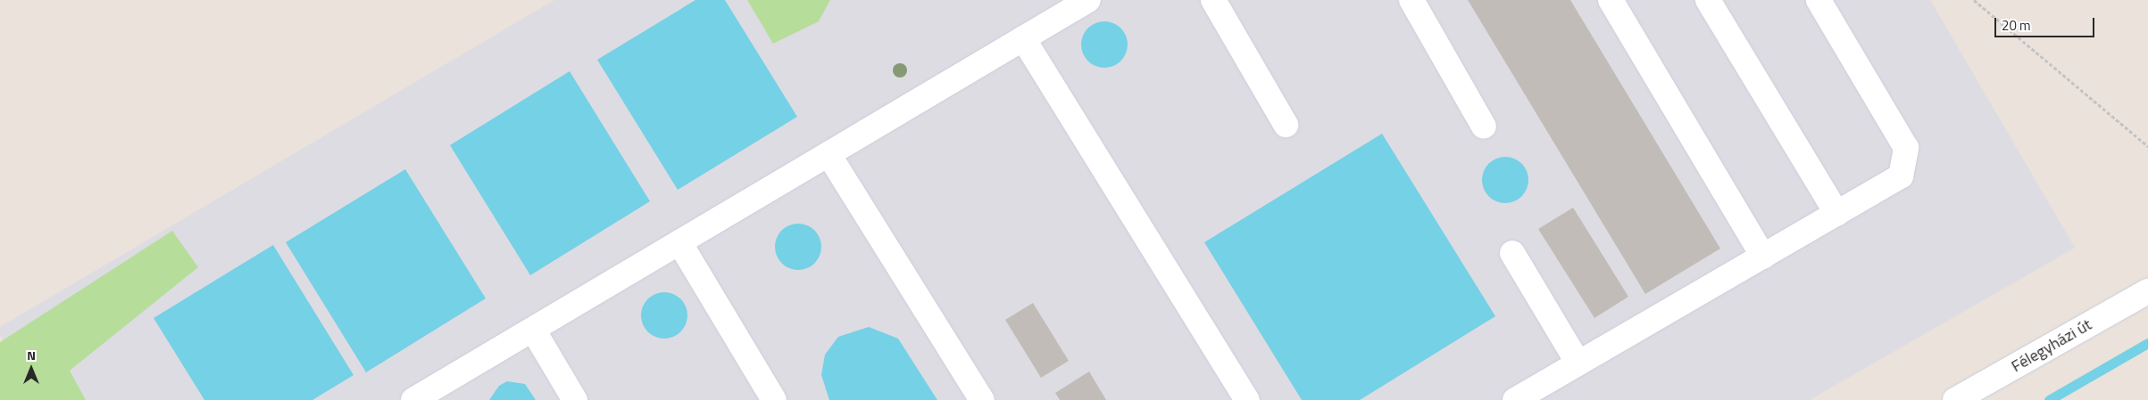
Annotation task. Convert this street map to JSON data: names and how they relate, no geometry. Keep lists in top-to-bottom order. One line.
{"streets":{"street":["Félegyházi út"]},"scale_bar":"20 m","north":"top"}
